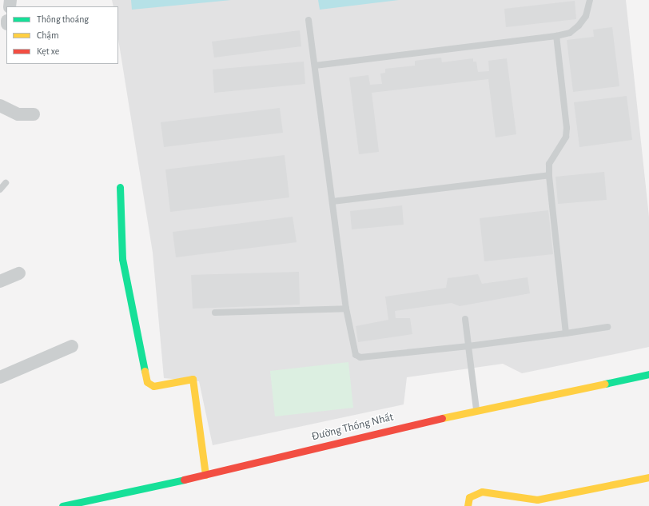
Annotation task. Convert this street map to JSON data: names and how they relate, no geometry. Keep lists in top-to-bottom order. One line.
{"streets":{"street":["Đường Thống Nhất"]},"legend":["Thông thoáng","Chậm","Kẹt xe"]}
